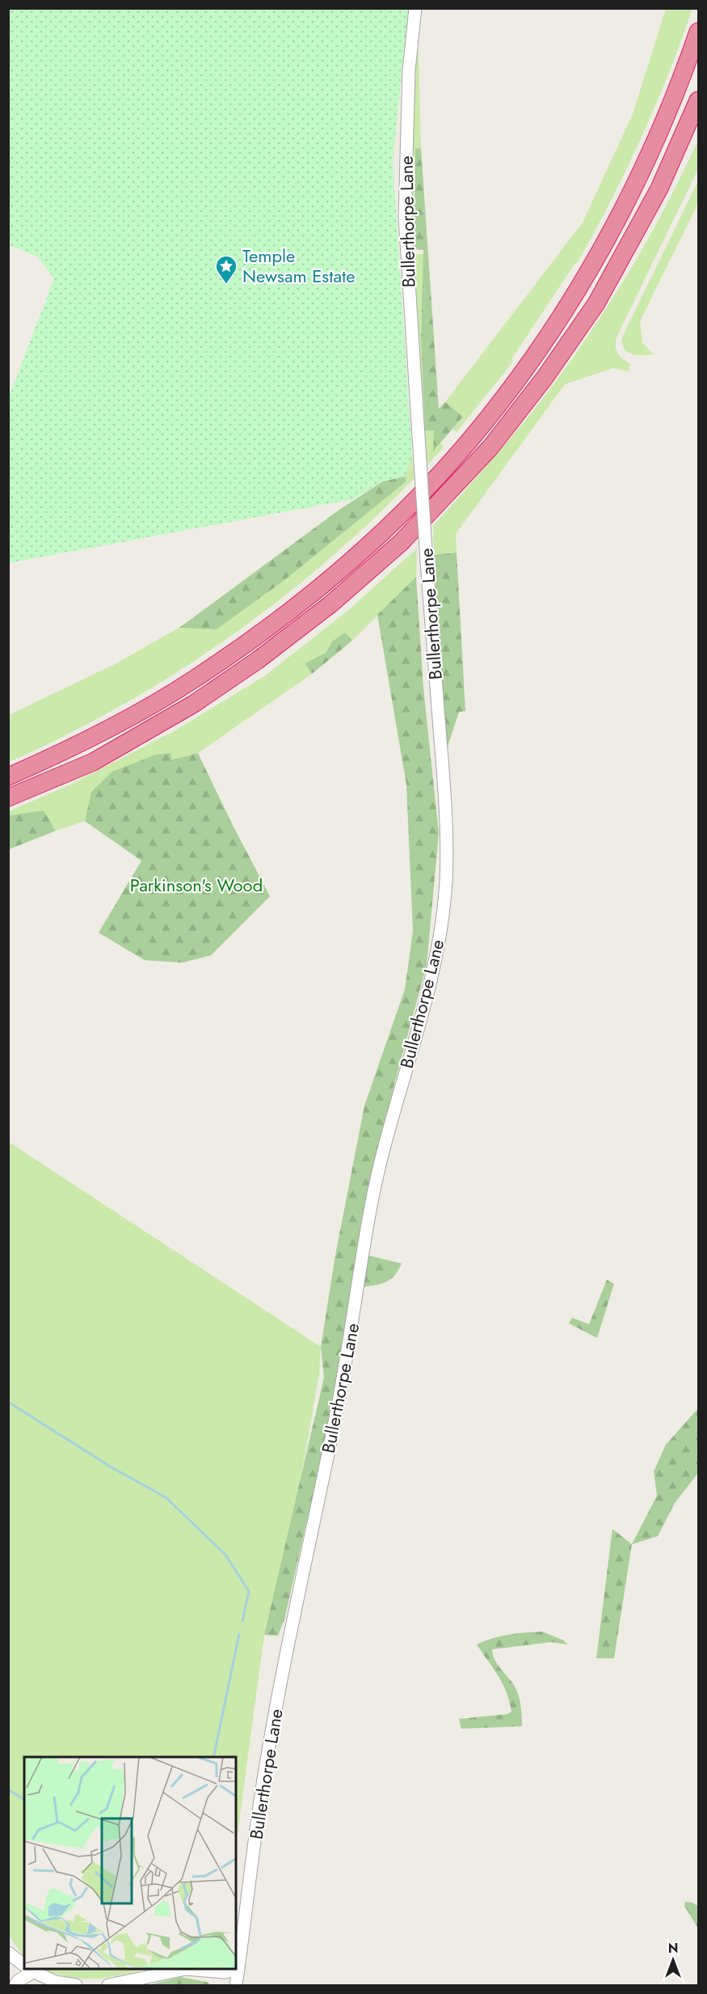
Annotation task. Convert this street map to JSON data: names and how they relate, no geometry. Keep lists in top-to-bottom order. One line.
{"streets":{"street":["Bullerthorpe Lane"]},"parks":["Parkinson's Wood"],"places":{"place":["Temple Newsam Estate"]},"north":"top"}
